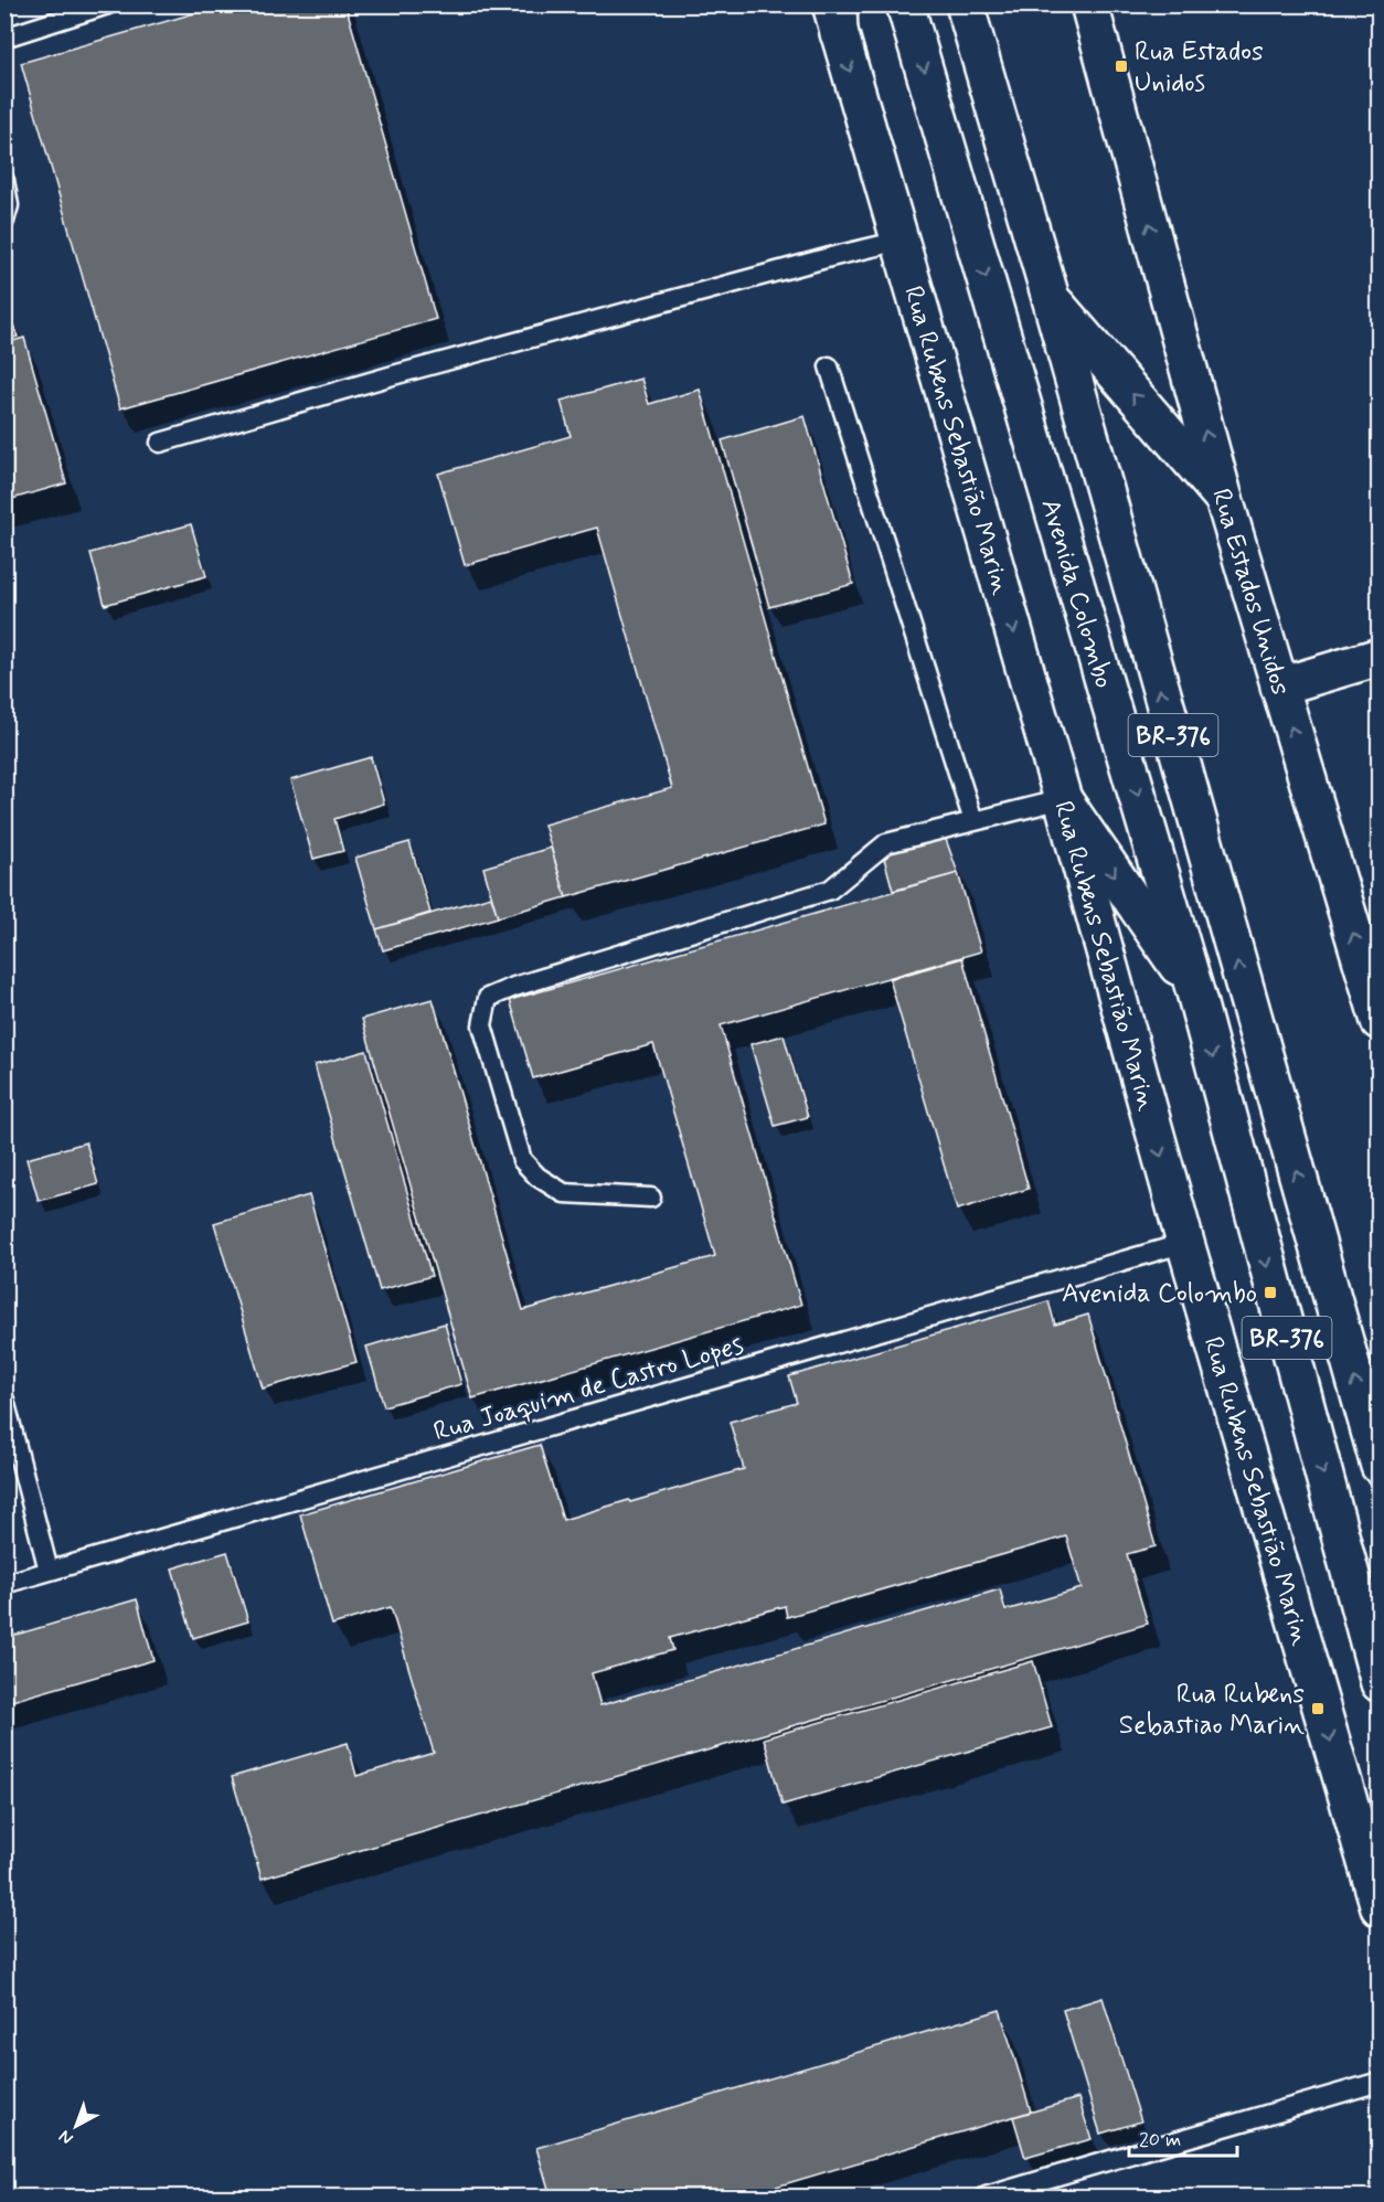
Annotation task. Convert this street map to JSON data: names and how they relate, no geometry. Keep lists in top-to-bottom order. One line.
{"streets":{"main road":["Rua Rubens Sebastião Marin","Rua Estados Unidos","Avenida Colombo","BR-376"],"lane":["Rua Joaquim de Castro Lopes"]},"crossings":[["Rua Rubens Sebastião Marin","Rua Joaquim de Castro Lopes"]],"one_way":["Rua Rubens Sebastião Marin"],"places":{"transit":["Rua Estados Unidos","Avenida Colombo","Rua Rubens Sebastiao Marin"]},"scale_bar":"20 m","north":"bottom left"}
